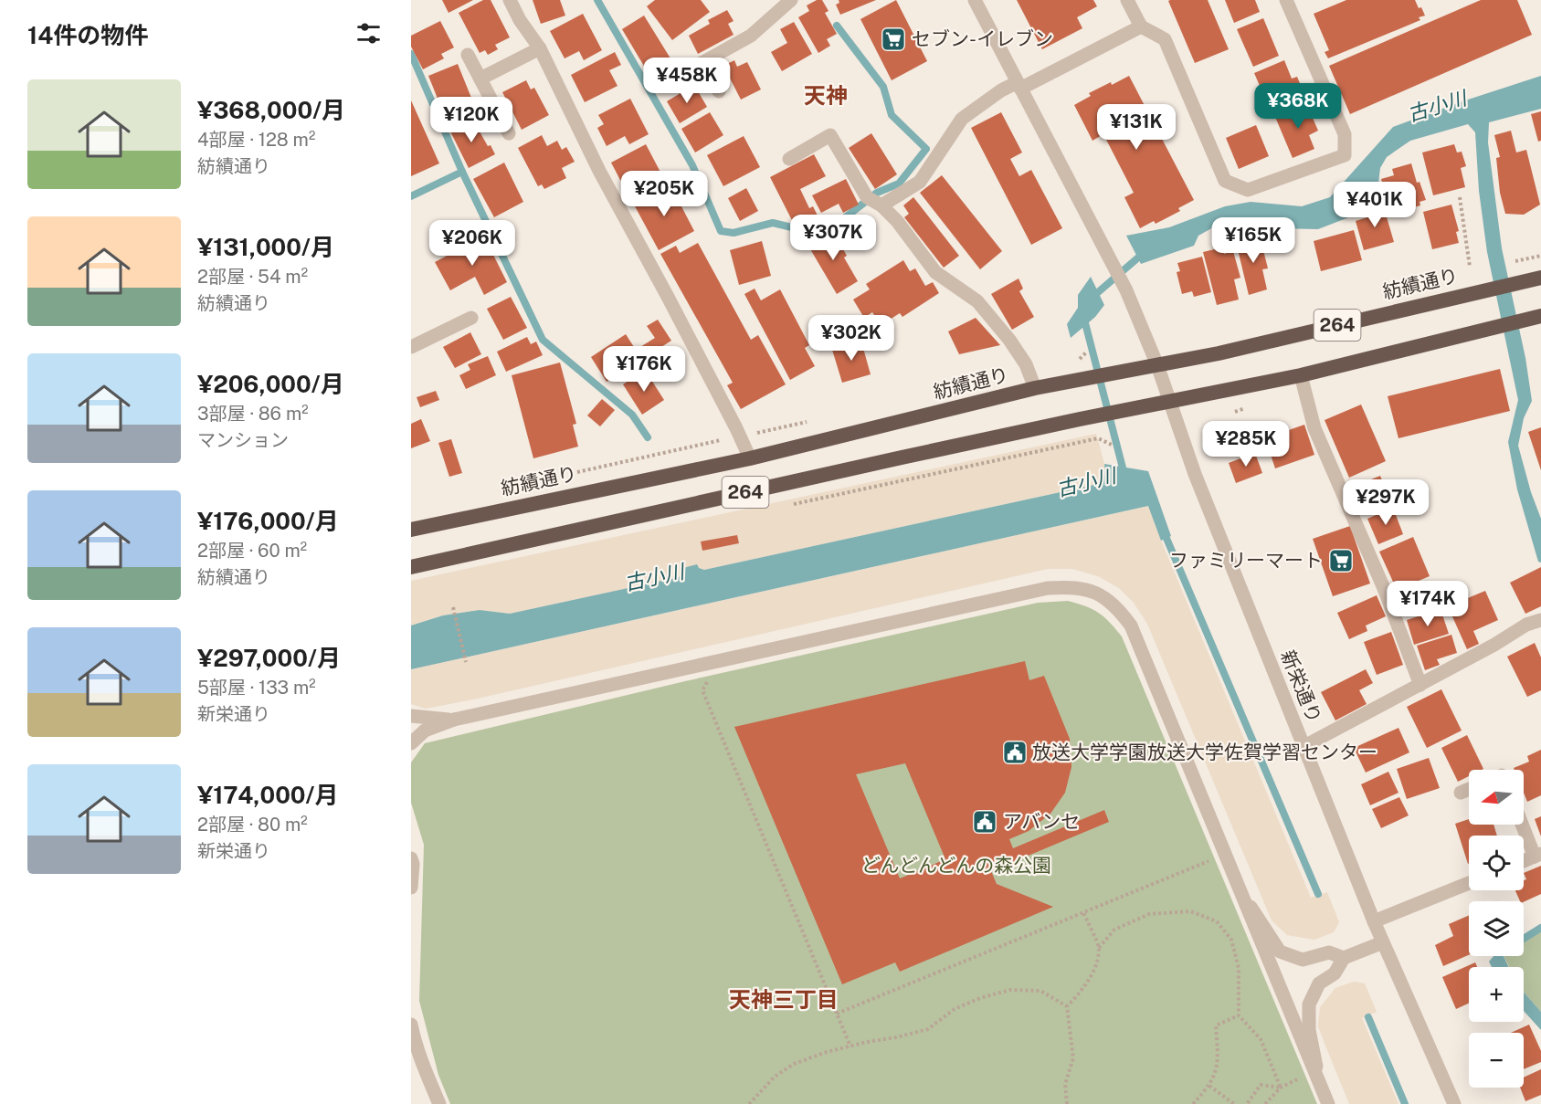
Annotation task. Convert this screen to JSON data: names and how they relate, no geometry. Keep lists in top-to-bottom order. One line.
{"streets":{"highway":["紡績通り","264"],"street":["新栄通り"]},"crossings":[["紡績通り","新栄通り"],["264","新栄通り"]],"districts":["天神","天神三丁目"],"water":["古小川"],"parks":["どんどんどんの森公園"],"places":{"supermarket":["セブン-イレブン","ファミリーマート"],"public building":["放送大学学園放送大学佐賀学習センター","アバンセ"]},"north":"left","page":{"heading":"14件の物件","price":["¥458K","¥368K","¥120K","¥131K","¥205K","¥401K","¥307K","¥165K","¥206K","¥302K","¥176K","¥285K","¥297K","¥174K"],"list":[{"name":"¥368,000/月","note":"4部屋 · 128 m² · 紡績通り"},{"name":"¥131,000/月","note":"2部屋 · 54 m² · 紡績通り"},{"name":"¥206,000/月","note":"3部屋 · 86 m² · マンション"},{"name":"¥176,000/月","note":"2部屋 · 60 m² · 紡績通り"},{"name":"¥297,000/月","note":"5部屋 · 133 m² · 新栄通り"},{"name":"¥174,000/月","note":"2部屋 · 80 m² · 新栄通り"}],"map_buttons":["+","−"]}}
